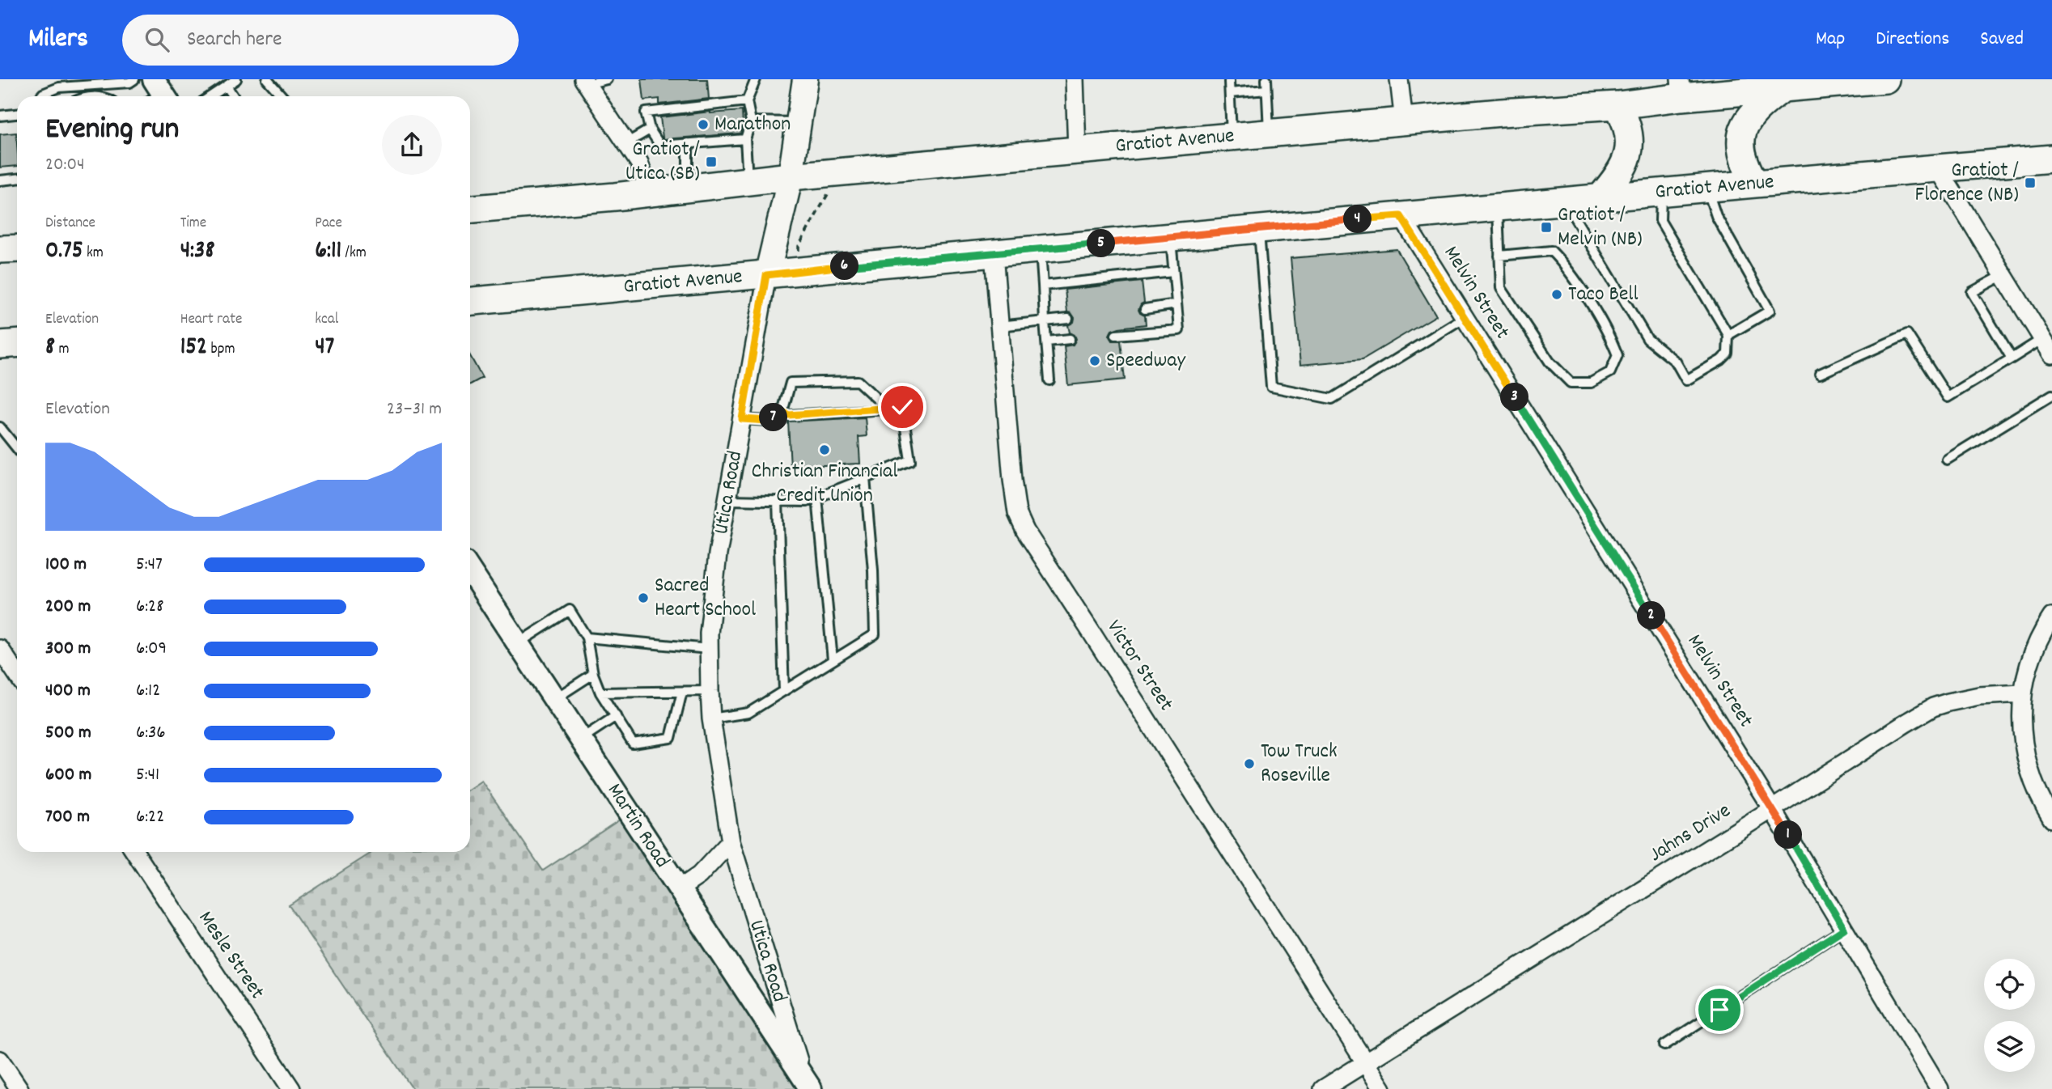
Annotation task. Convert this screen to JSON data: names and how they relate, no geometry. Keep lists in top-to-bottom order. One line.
{"streets":{"main road":["Gratiot Avenue","Utica Road"],"street":["Melvin Street","Victor Street","Martin Road","Jahns Drive","Mesle Street"]},"crossings":[["Gratiot Avenue","Melvin Street"],["Gratiot Avenue","Utica Road"],["Gratiot Avenue","Victor Street"],["Melvin Street","Jahns Drive"],["Utica Road","Martin Road"],["Victor Street","Jahns Drive"]],"places":{"other":["Marathon","Taco Bell","Speedway","Christian Financial Credit Union","Sacred Heart School","Tow Truck Roseville"],"transit":["Gratiot / Utica (SB)","Gratiot / Florence (NB)","Gratiot / Melvin (NB)"]},"page":{"header":"Milers","search":"Search here","nav":["Map","Directions","Saved"],"heading":["Evening run","20:04"],"stats":[["Distance","0.75 km"],["Time","4:38"],["Pace","6:11 /km"],["Elevation","8 m"],["Heart rate","152 bpm"],["kcal","47"]],"pins":["4","5","6","3","7","2","1"],"chart":["Elevation","23–31 m"],"list":[{"name":"100 m","note":"5:47"},{"name":"200 m","note":"6:28"},{"name":"300 m","note":"6:09"},{"name":"400 m","note":"6:12"},{"name":"500 m","note":"6:36"},{"name":"600 m","note":"5:41"},{"name":"700 m","note":"6:22"}]}}
